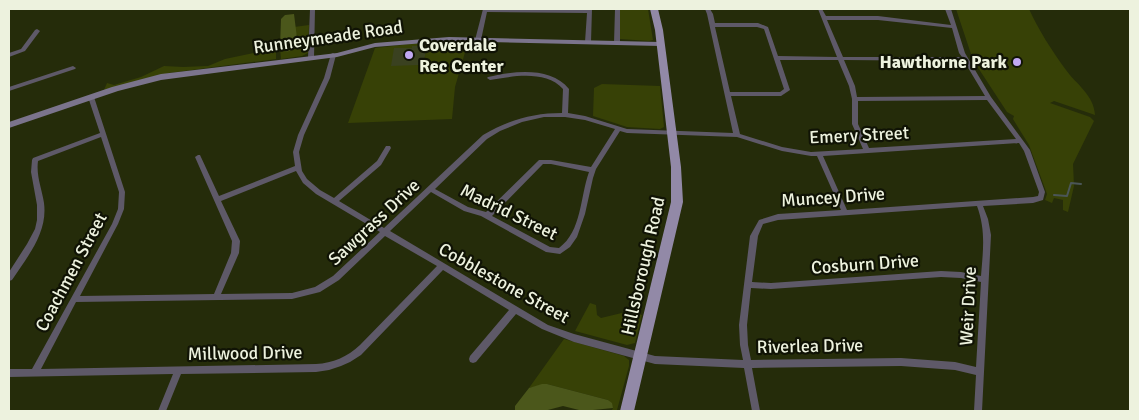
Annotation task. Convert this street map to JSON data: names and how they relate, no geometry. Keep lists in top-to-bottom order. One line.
{"streets":{"main road":["Hillsborough Road"],"street":["Runneymeade Road","Emery Street","Muncey Drive","Madrid Street","Sawgrass Drive","Cosburn Drive","Coachmen Street","Cobblestone Street","Weir Drive","Riverlea Drive","Millwood Drive"]},"crossings":[["Runneymeade Road","Hillsborough Road"],["Runneymeade Road","Coachmen Street"],["Emery Street","Muncey Drive"],["Emery Street","Sawgrass Drive"],["Emery Street","Hillsborough Road"],["Muncey Drive","Cosburn Drive"],["Muncey Drive","Weir Drive"],["Muncey Drive","Riverlea Drive"],["Madrid Street","Sawgrass Drive"],["Sawgrass Drive","Hillsborough Road"],["Sawgrass Drive","Coachmen Street"],["Sawgrass Drive","Cobblestone Street"],["Cosburn Drive","Weir Drive"],["Hillsborough Road","Cobblestone Street"],["Hillsborough Road","Riverlea Drive"],["Coachmen Street","Millwood Drive"],["Cobblestone Street","Riverlea Drive"],["Cobblestone Street","Millwood Drive"],["Weir Drive","Riverlea Drive"]],"places":["Coverdale Rec Center","Hawthorne Park"]}
